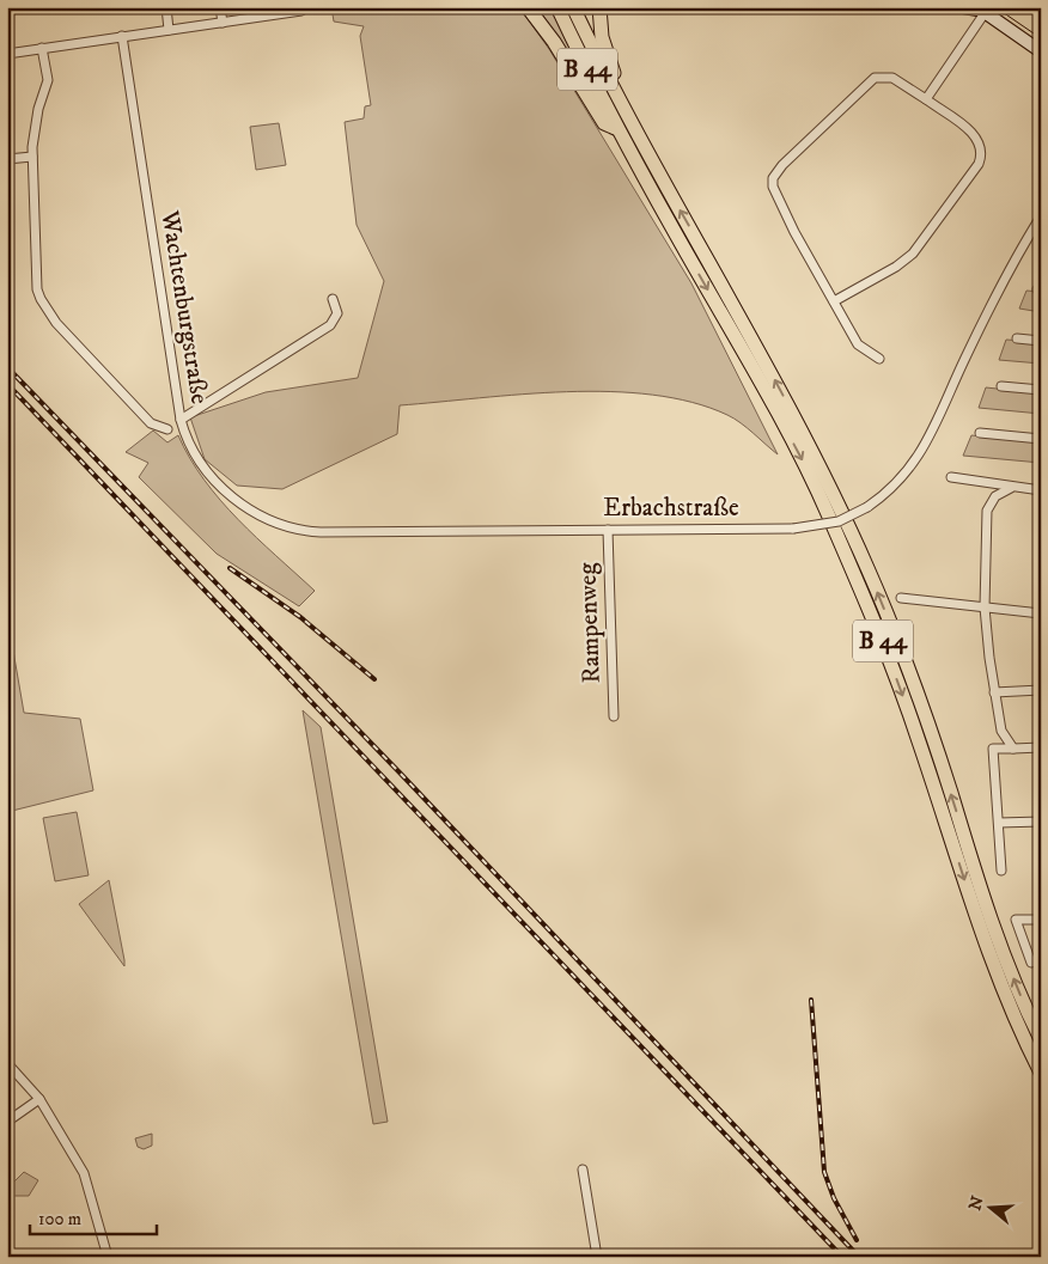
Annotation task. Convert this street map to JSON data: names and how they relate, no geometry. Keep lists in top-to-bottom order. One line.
{"streets":{"highway":["B 44"],"street":["Wachtenburgstraße","Erbachstraße","Rampenweg"]},"crossings":[["Wachtenburgstraße","Erbachstraße"],["Erbachstraße","Rampenweg"]],"scale_bar":"100 m","north":"left"}
